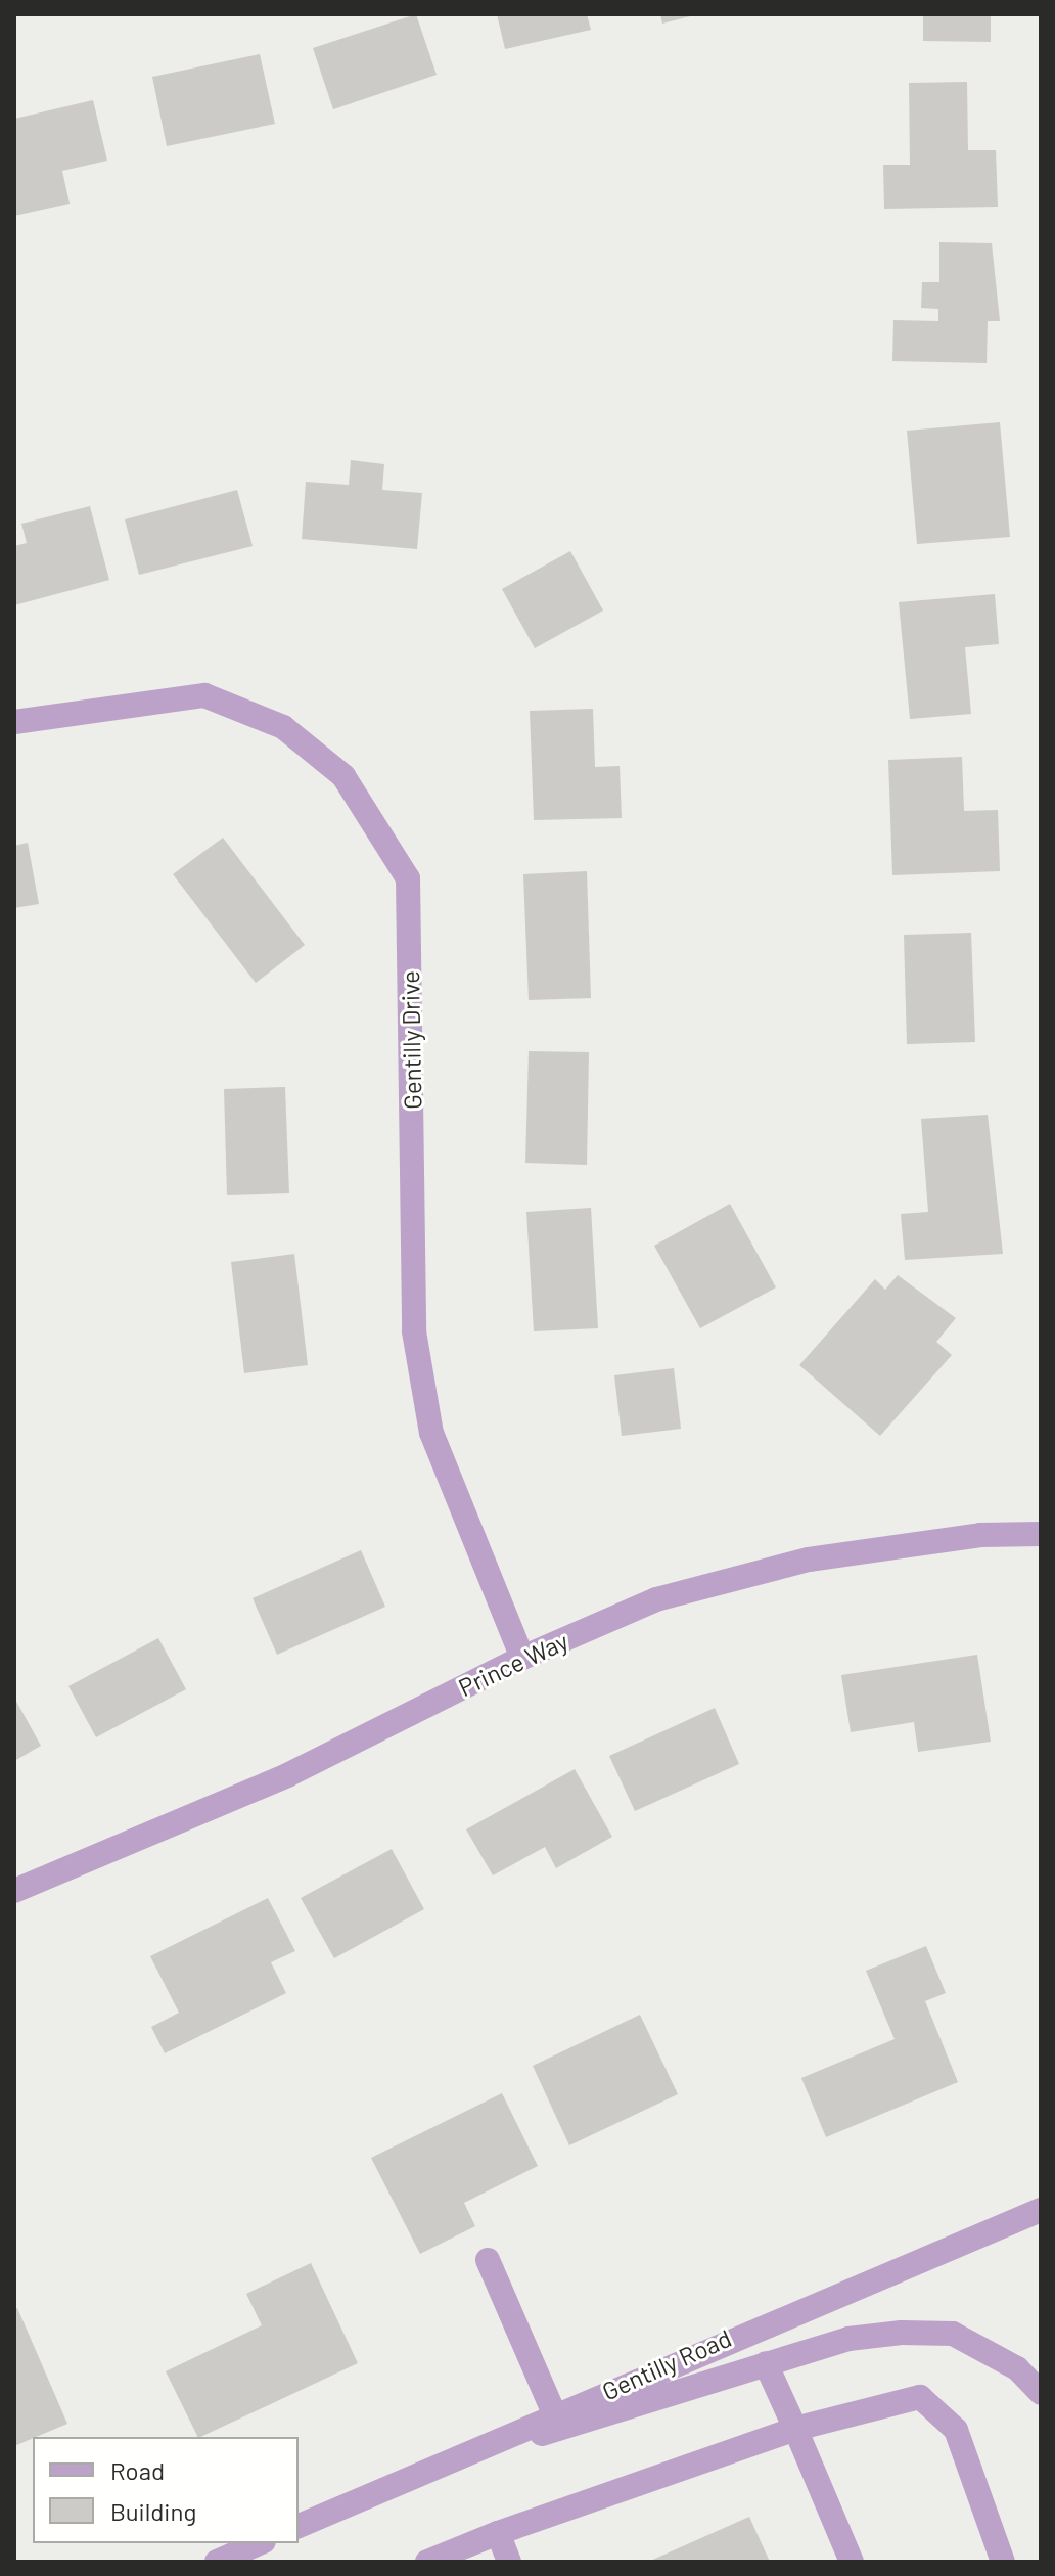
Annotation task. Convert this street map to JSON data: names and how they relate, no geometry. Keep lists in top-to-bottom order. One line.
{"streets":{"street":["Gentilly Drive","Prince Way","Gentilly Road"]},"crossings":[["Gentilly Drive","Prince Way"]],"legend":["Road","Building"]}
